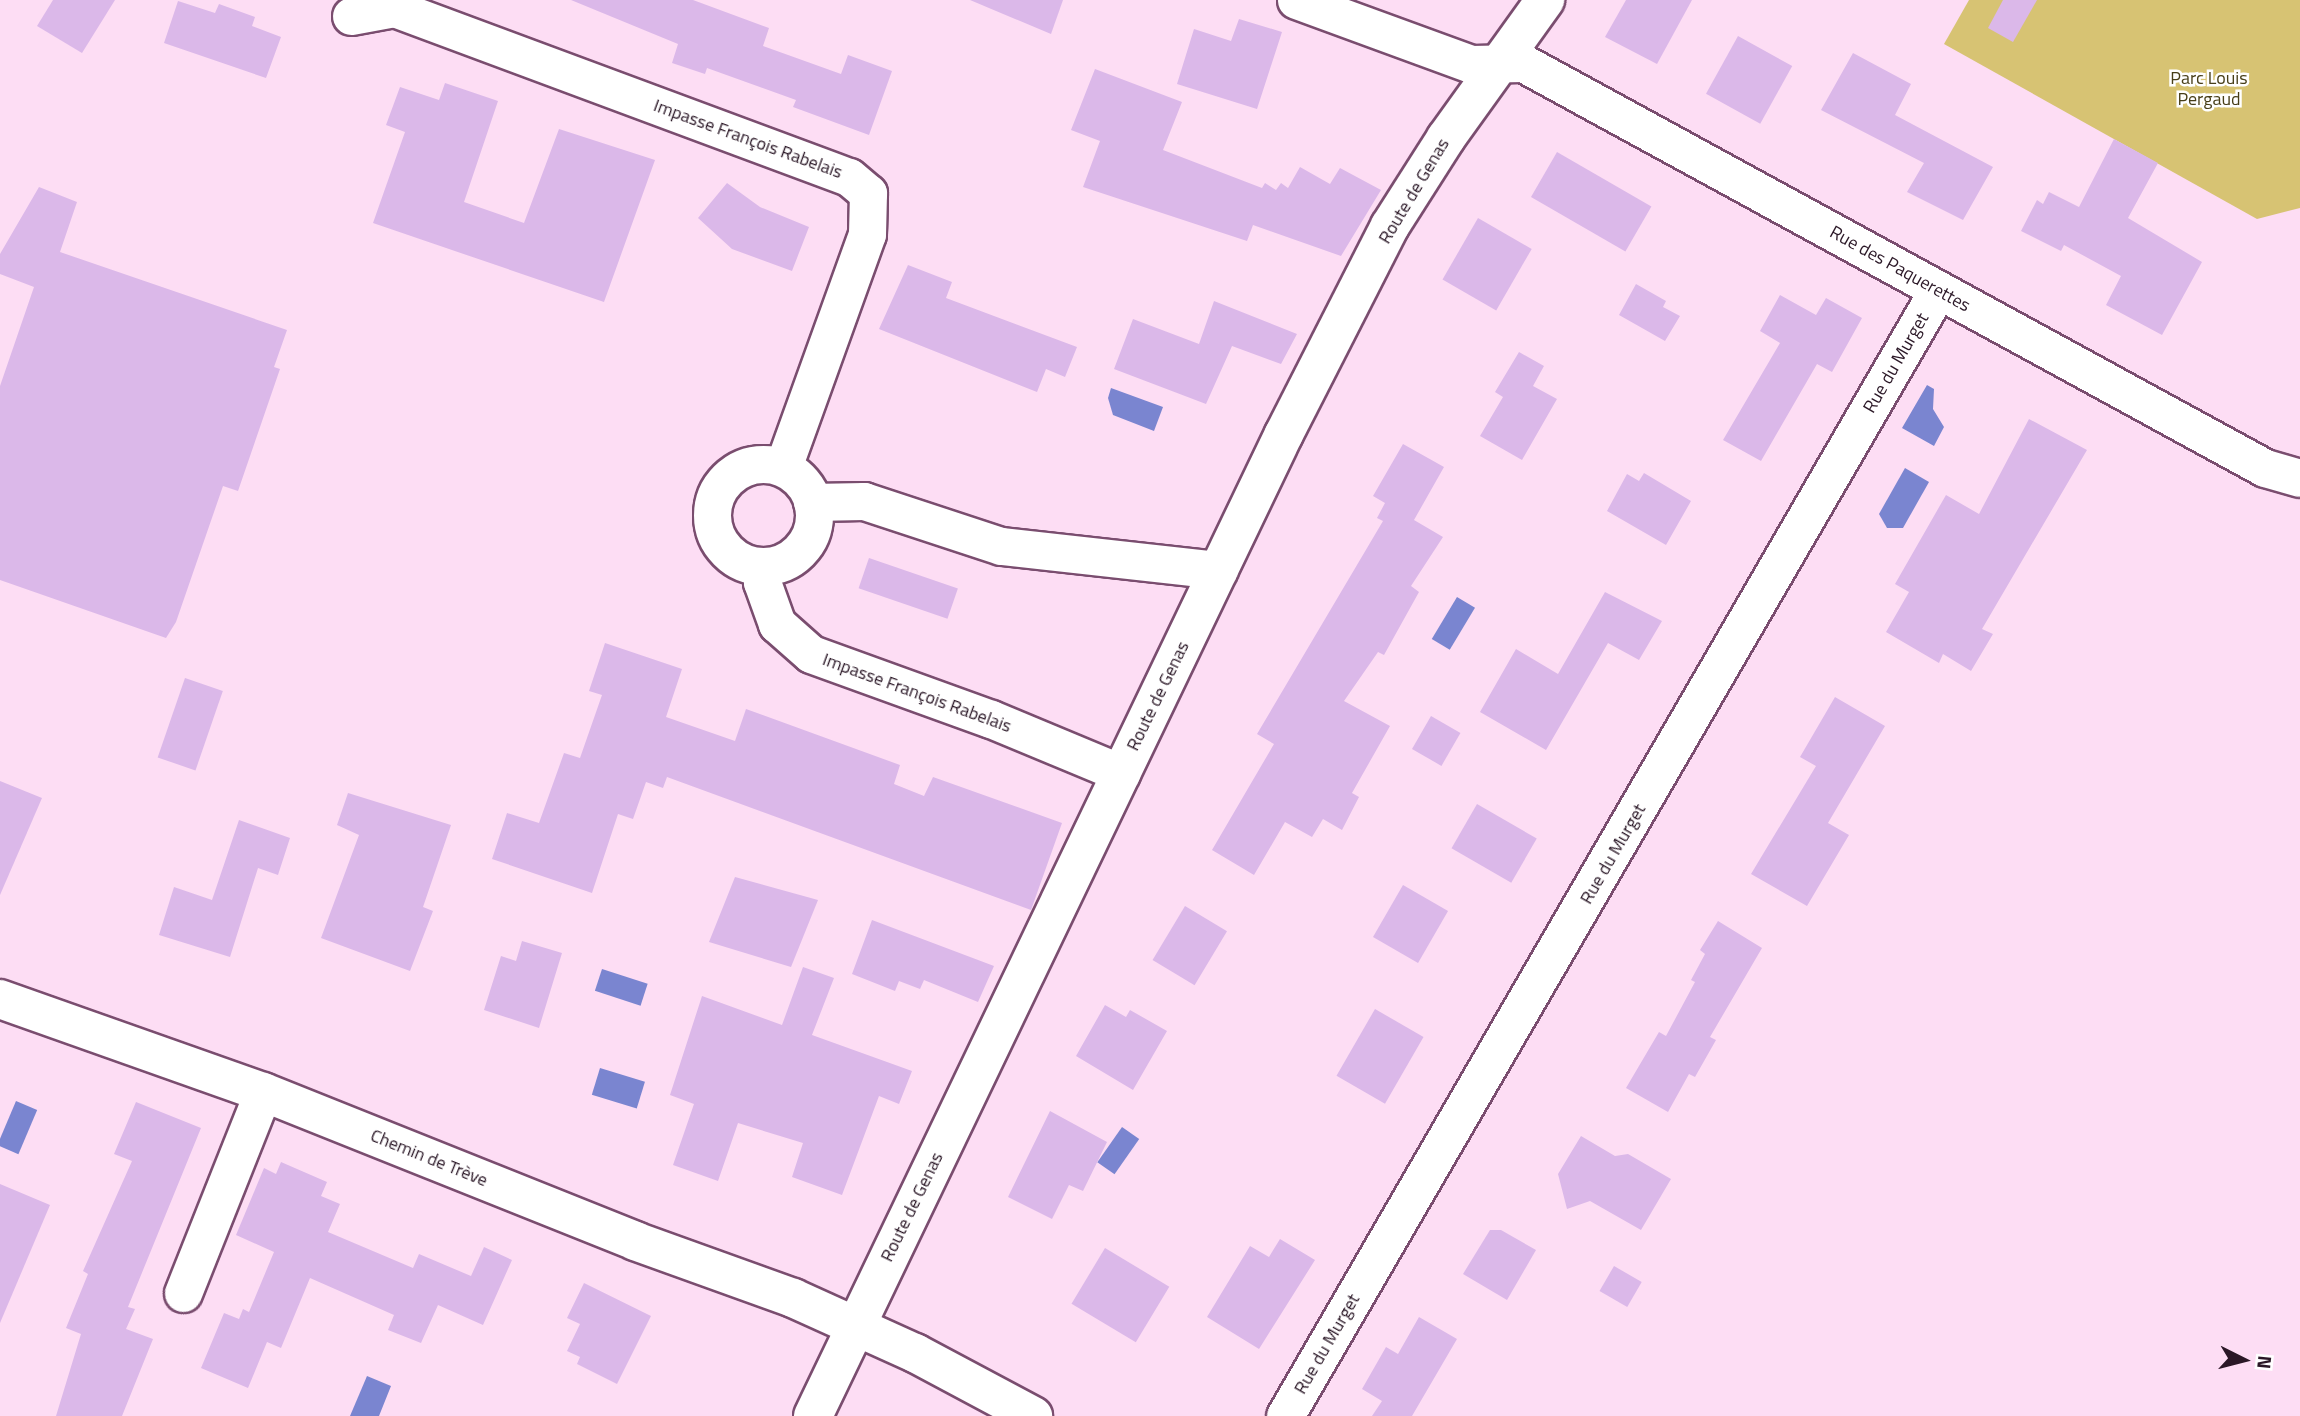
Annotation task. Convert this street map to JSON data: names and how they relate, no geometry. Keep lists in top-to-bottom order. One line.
{"streets":{"street":["Impasse François Rabelais","Route de Genas","Rue des Paquerettes","Rue du Murget","Chemin de Trève"]},"crossings":[["Impasse François Rabelais","Route de Genas"],["Route de Genas","Rue des Paquerettes"],["Route de Genas","Chemin de Trève"],["Rue des Paquerettes","Rue du Murget"]],"parks":["Parc Louis Pergaud"],"north":"right"}
